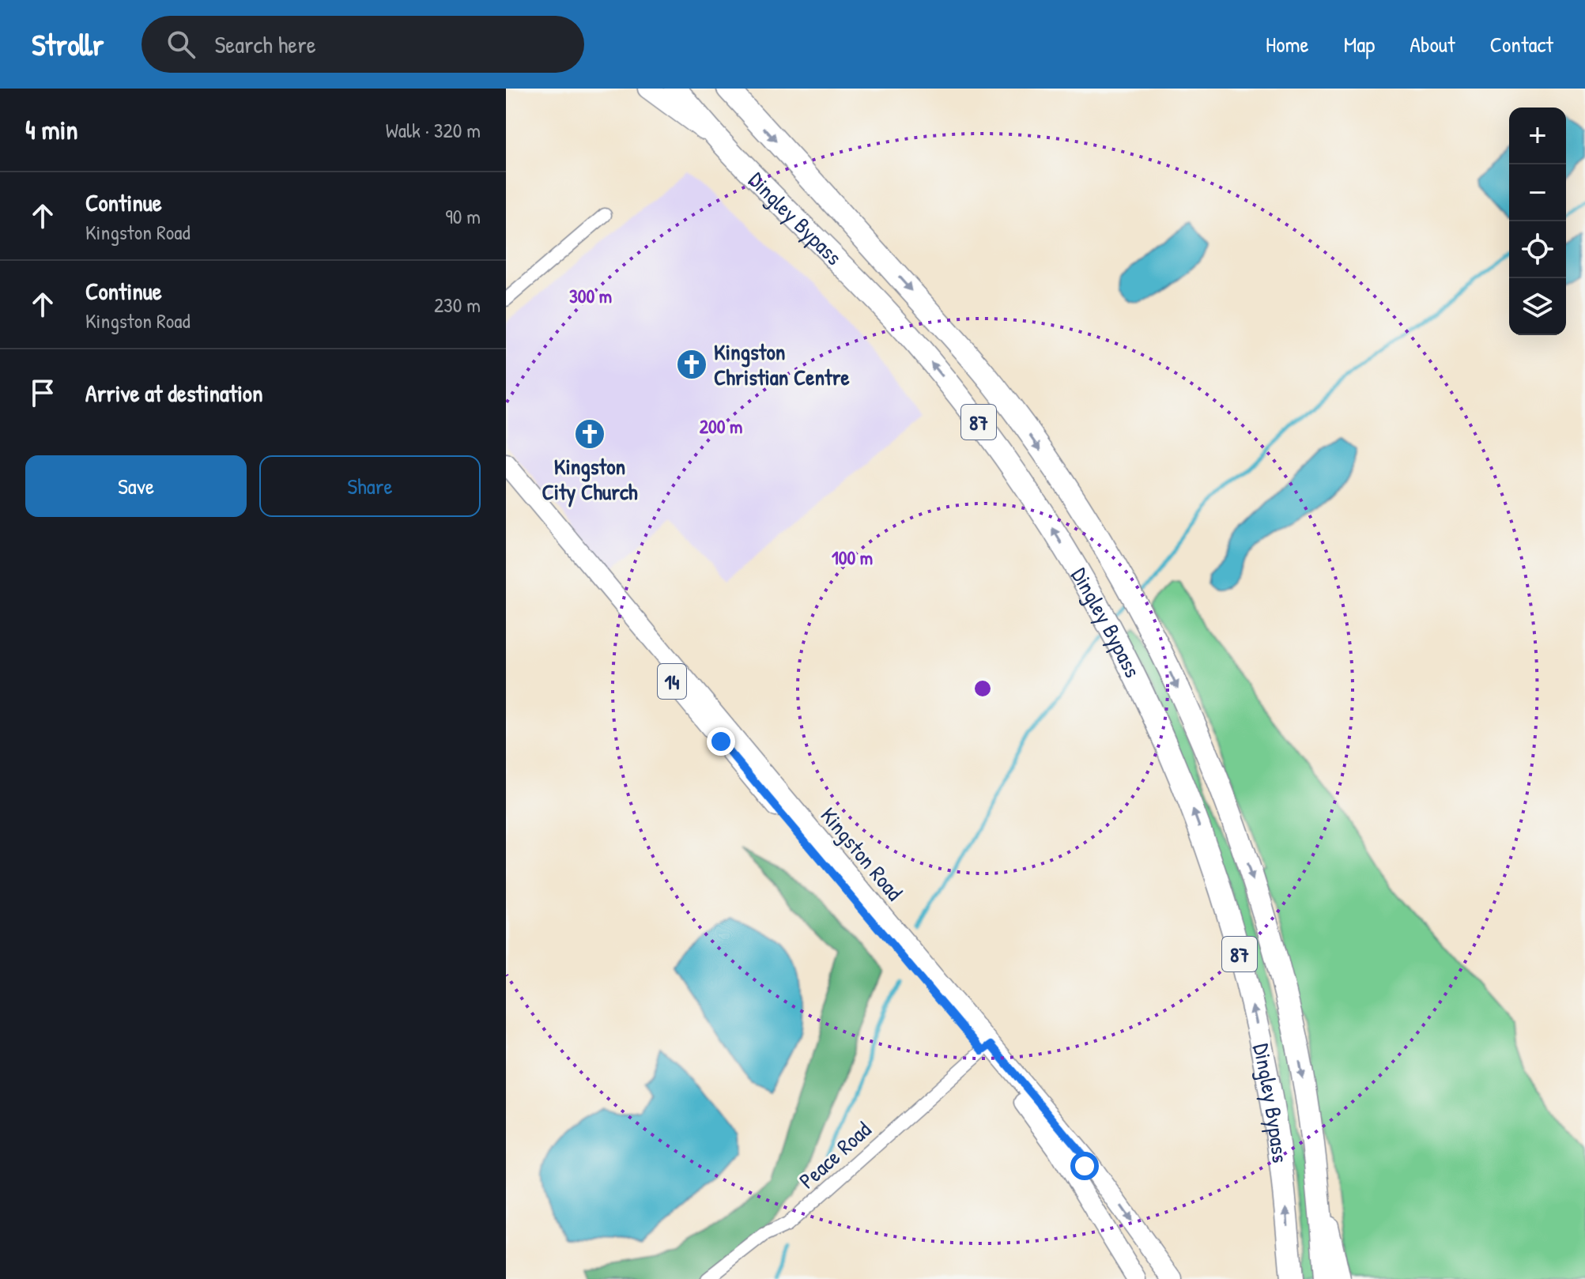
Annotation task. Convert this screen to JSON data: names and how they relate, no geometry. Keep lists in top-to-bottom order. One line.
{"streets":{"highway":["Dingley Bypass","87"],"main road":["14","Kingston Road"],"street":["Peace Road"]},"crossings":[["Kingston Road","Peace Road"]],"places":{"church":["Kingston Christian Centre","Kingston City Church"]},"page":{"header":"Strollr","search":"Search here","nav":["Home","Map","About","Contact"],"heading":["4 min","Walk · 320 m"],"map_buttons":["+","−"],"list":[["Continue","Kingston Road","90 m"],["Continue","Kingston Road","230 m"],"Arrive at destination"],"buttons":["Save","Share"]},"rings":["300 m","200 m","100 m"]}
